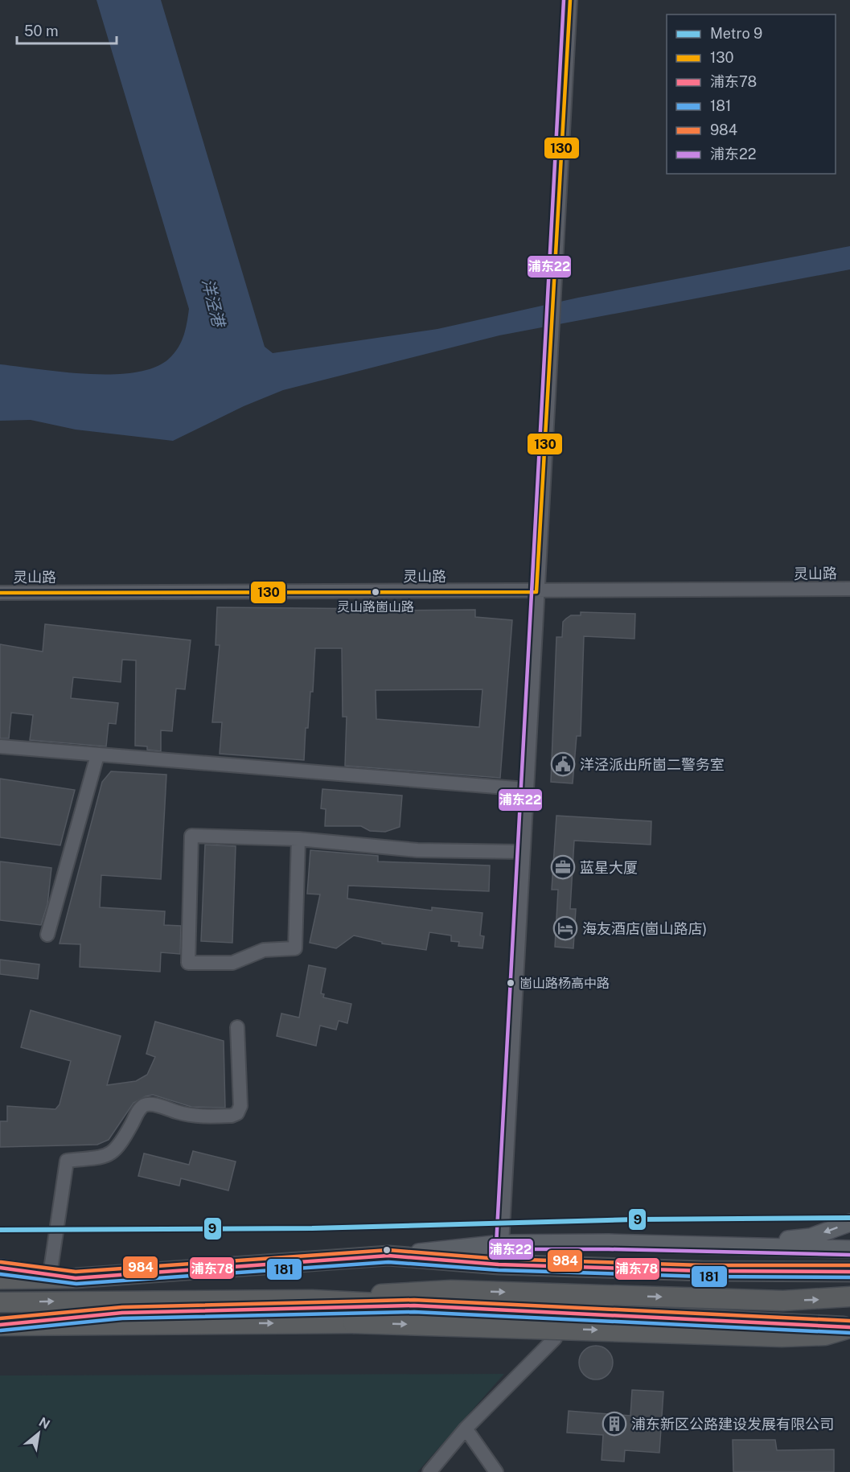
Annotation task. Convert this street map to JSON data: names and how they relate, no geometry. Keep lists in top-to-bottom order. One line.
{"streets":{"street":["灵山路"]},"water":["洋泾港"],"places":{"other":["灵山路崮山路","崮山路杨高中路"],"public building":["洋泾派出所崮二警务室"],"office":["蓝星大厦"],"hotel":["海友酒店(崮山路店)"],"building":["浦东新区公路建设发展有限公司"]},"lines":["transit line 130","transit line 浦东22","metro line 9","transit line 984","transit line 浦东78","transit line 181"],"legend":["Metro 9","130","浦东78","181","984","浦东22"],"scale_bar":"50 m","north":"top right"}
